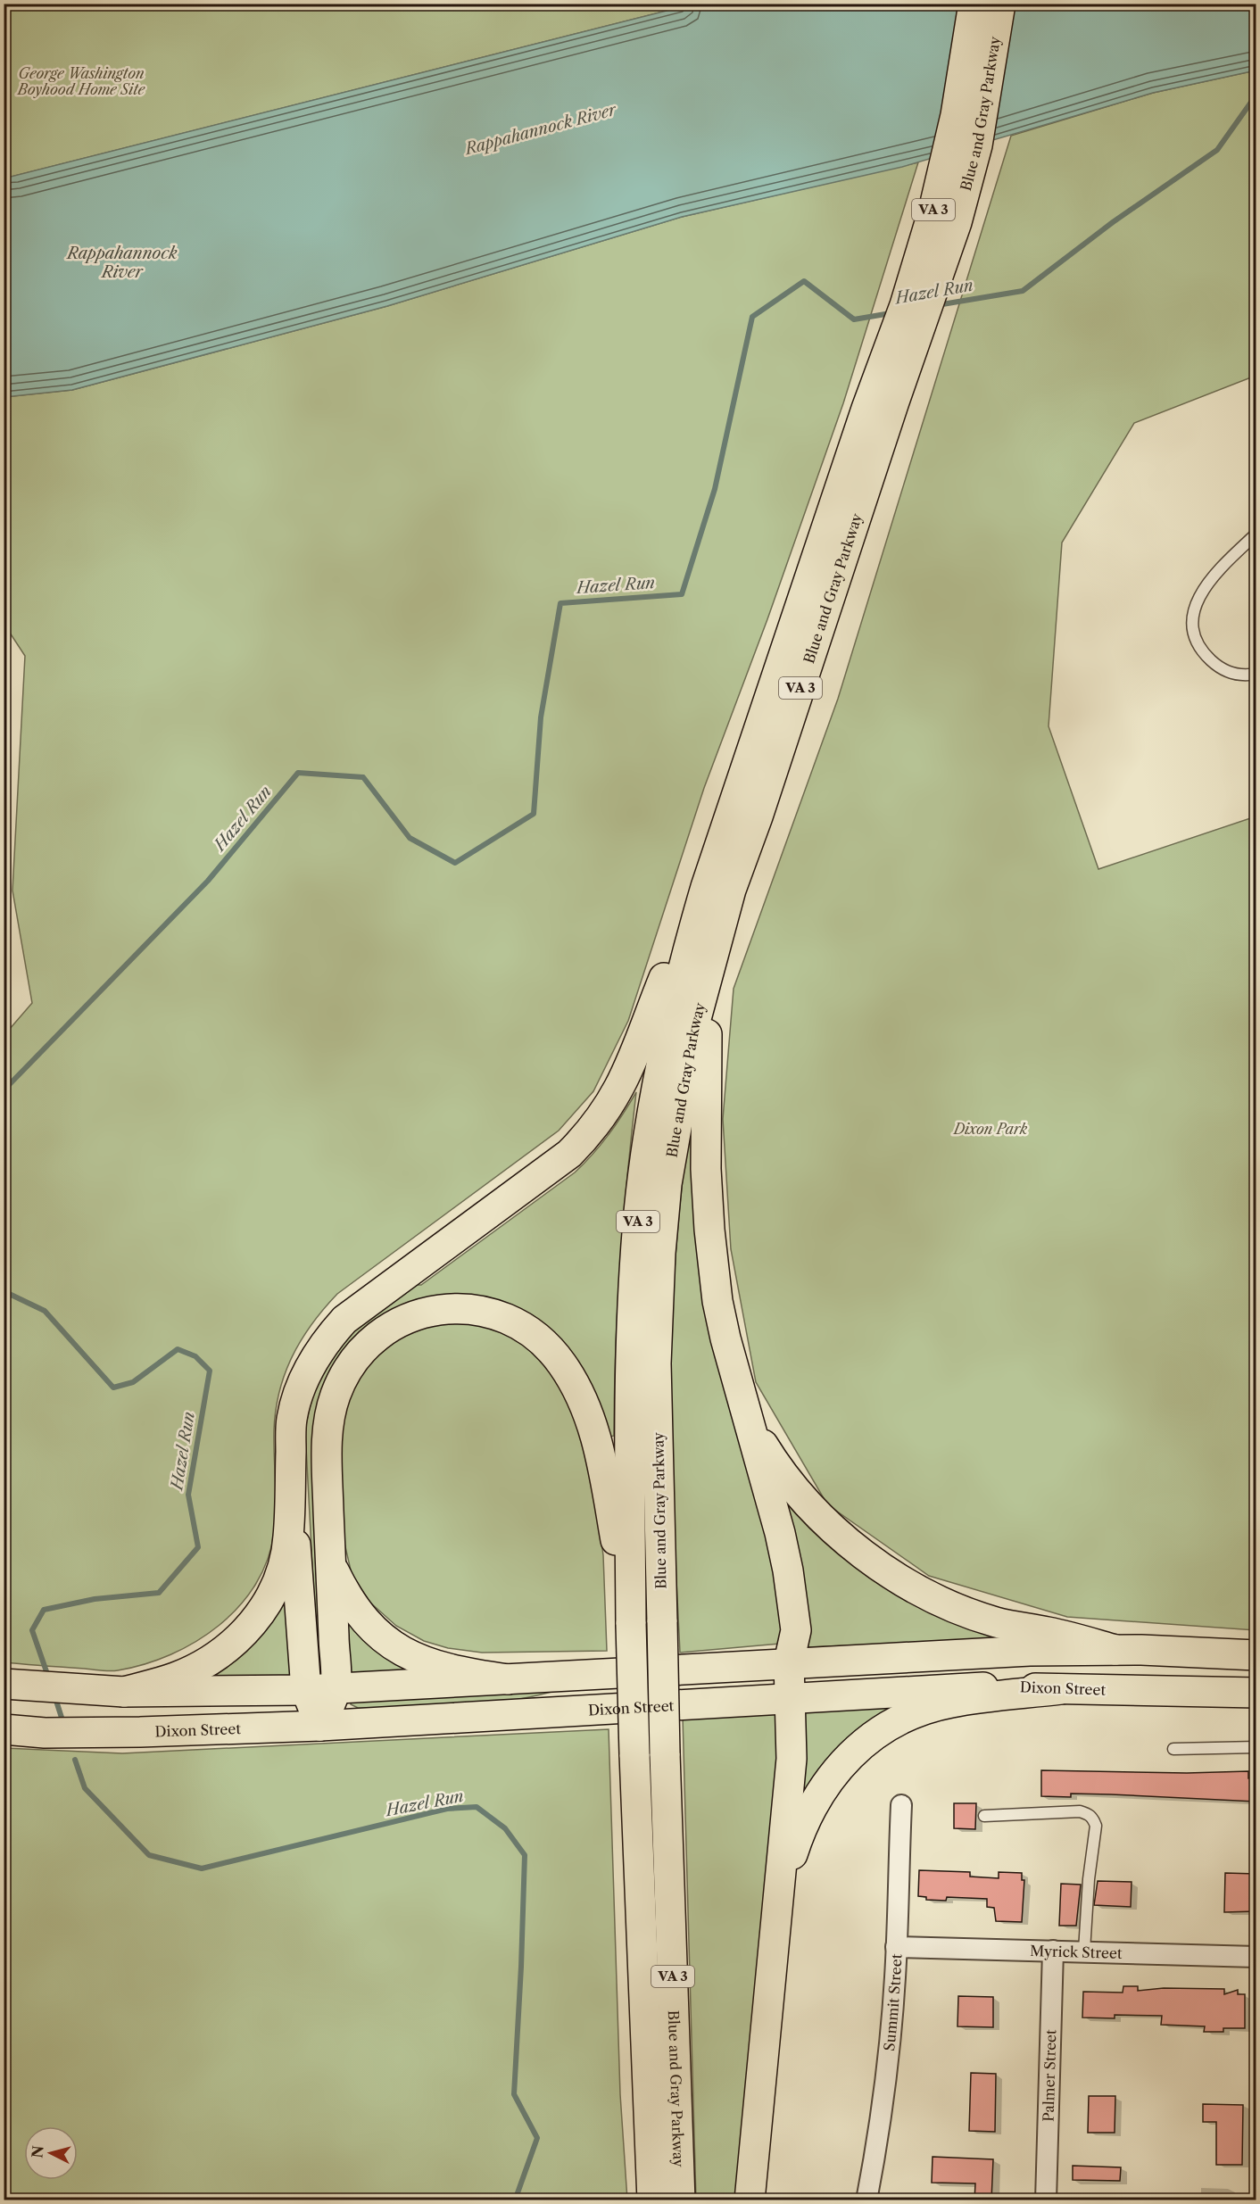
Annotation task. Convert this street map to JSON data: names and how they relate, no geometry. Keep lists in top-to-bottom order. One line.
{"streets":{"main road":["Blue and Gray Parkway","VA 3","Dixon Street"],"street":["Myrick Street","Summit Street","Palmer Street"]},"crossings":[["Myrick Street","Summit Street"],["Myrick Street","Palmer Street"]],"water":["Rappahannock River","Hazel Run"],"parks":["George Washington Boyhood Home Site","Dixon Park"],"north":"left"}
